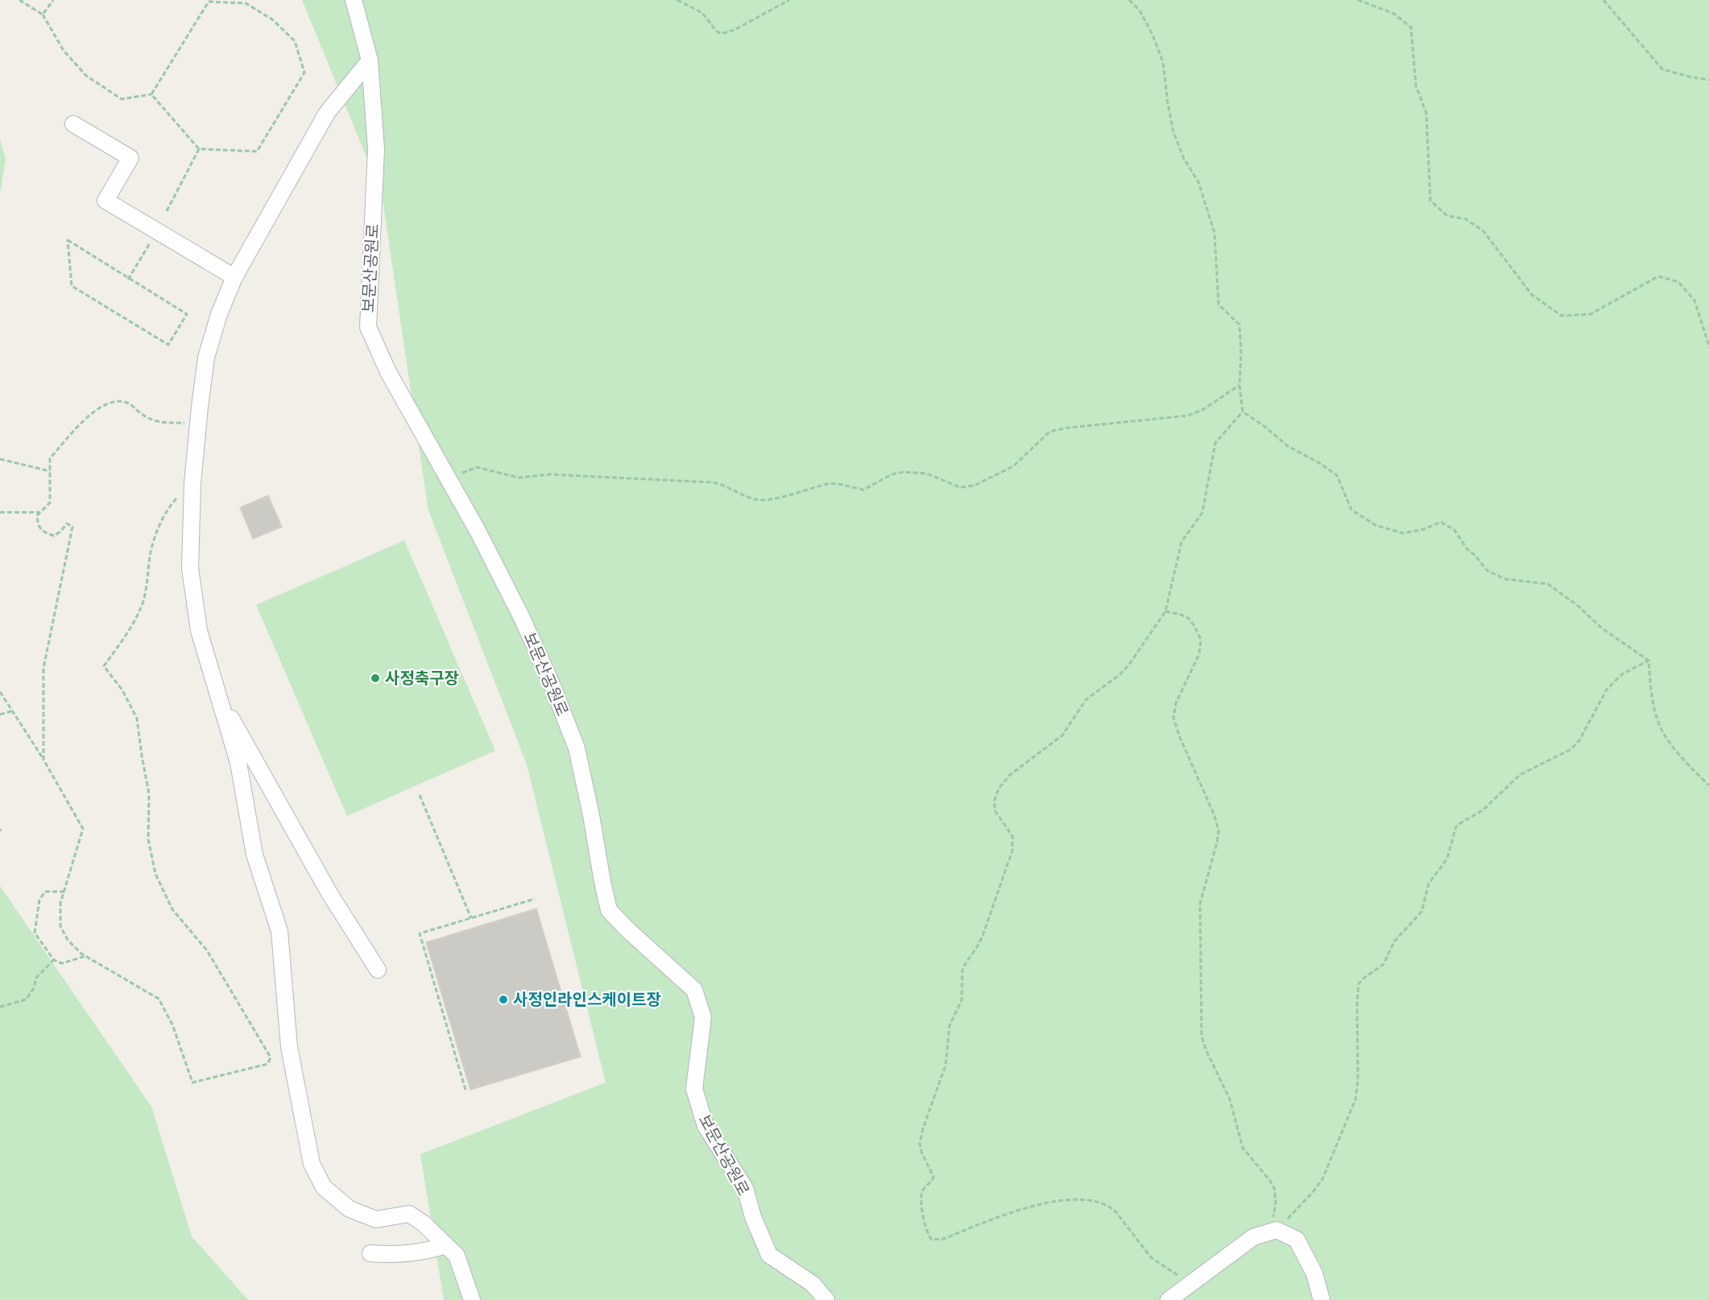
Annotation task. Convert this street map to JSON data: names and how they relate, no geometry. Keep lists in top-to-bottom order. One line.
{"streets":{"street":["보문산공원로"]},"places":["사정축구장","사정인라인스케이트장"]}
